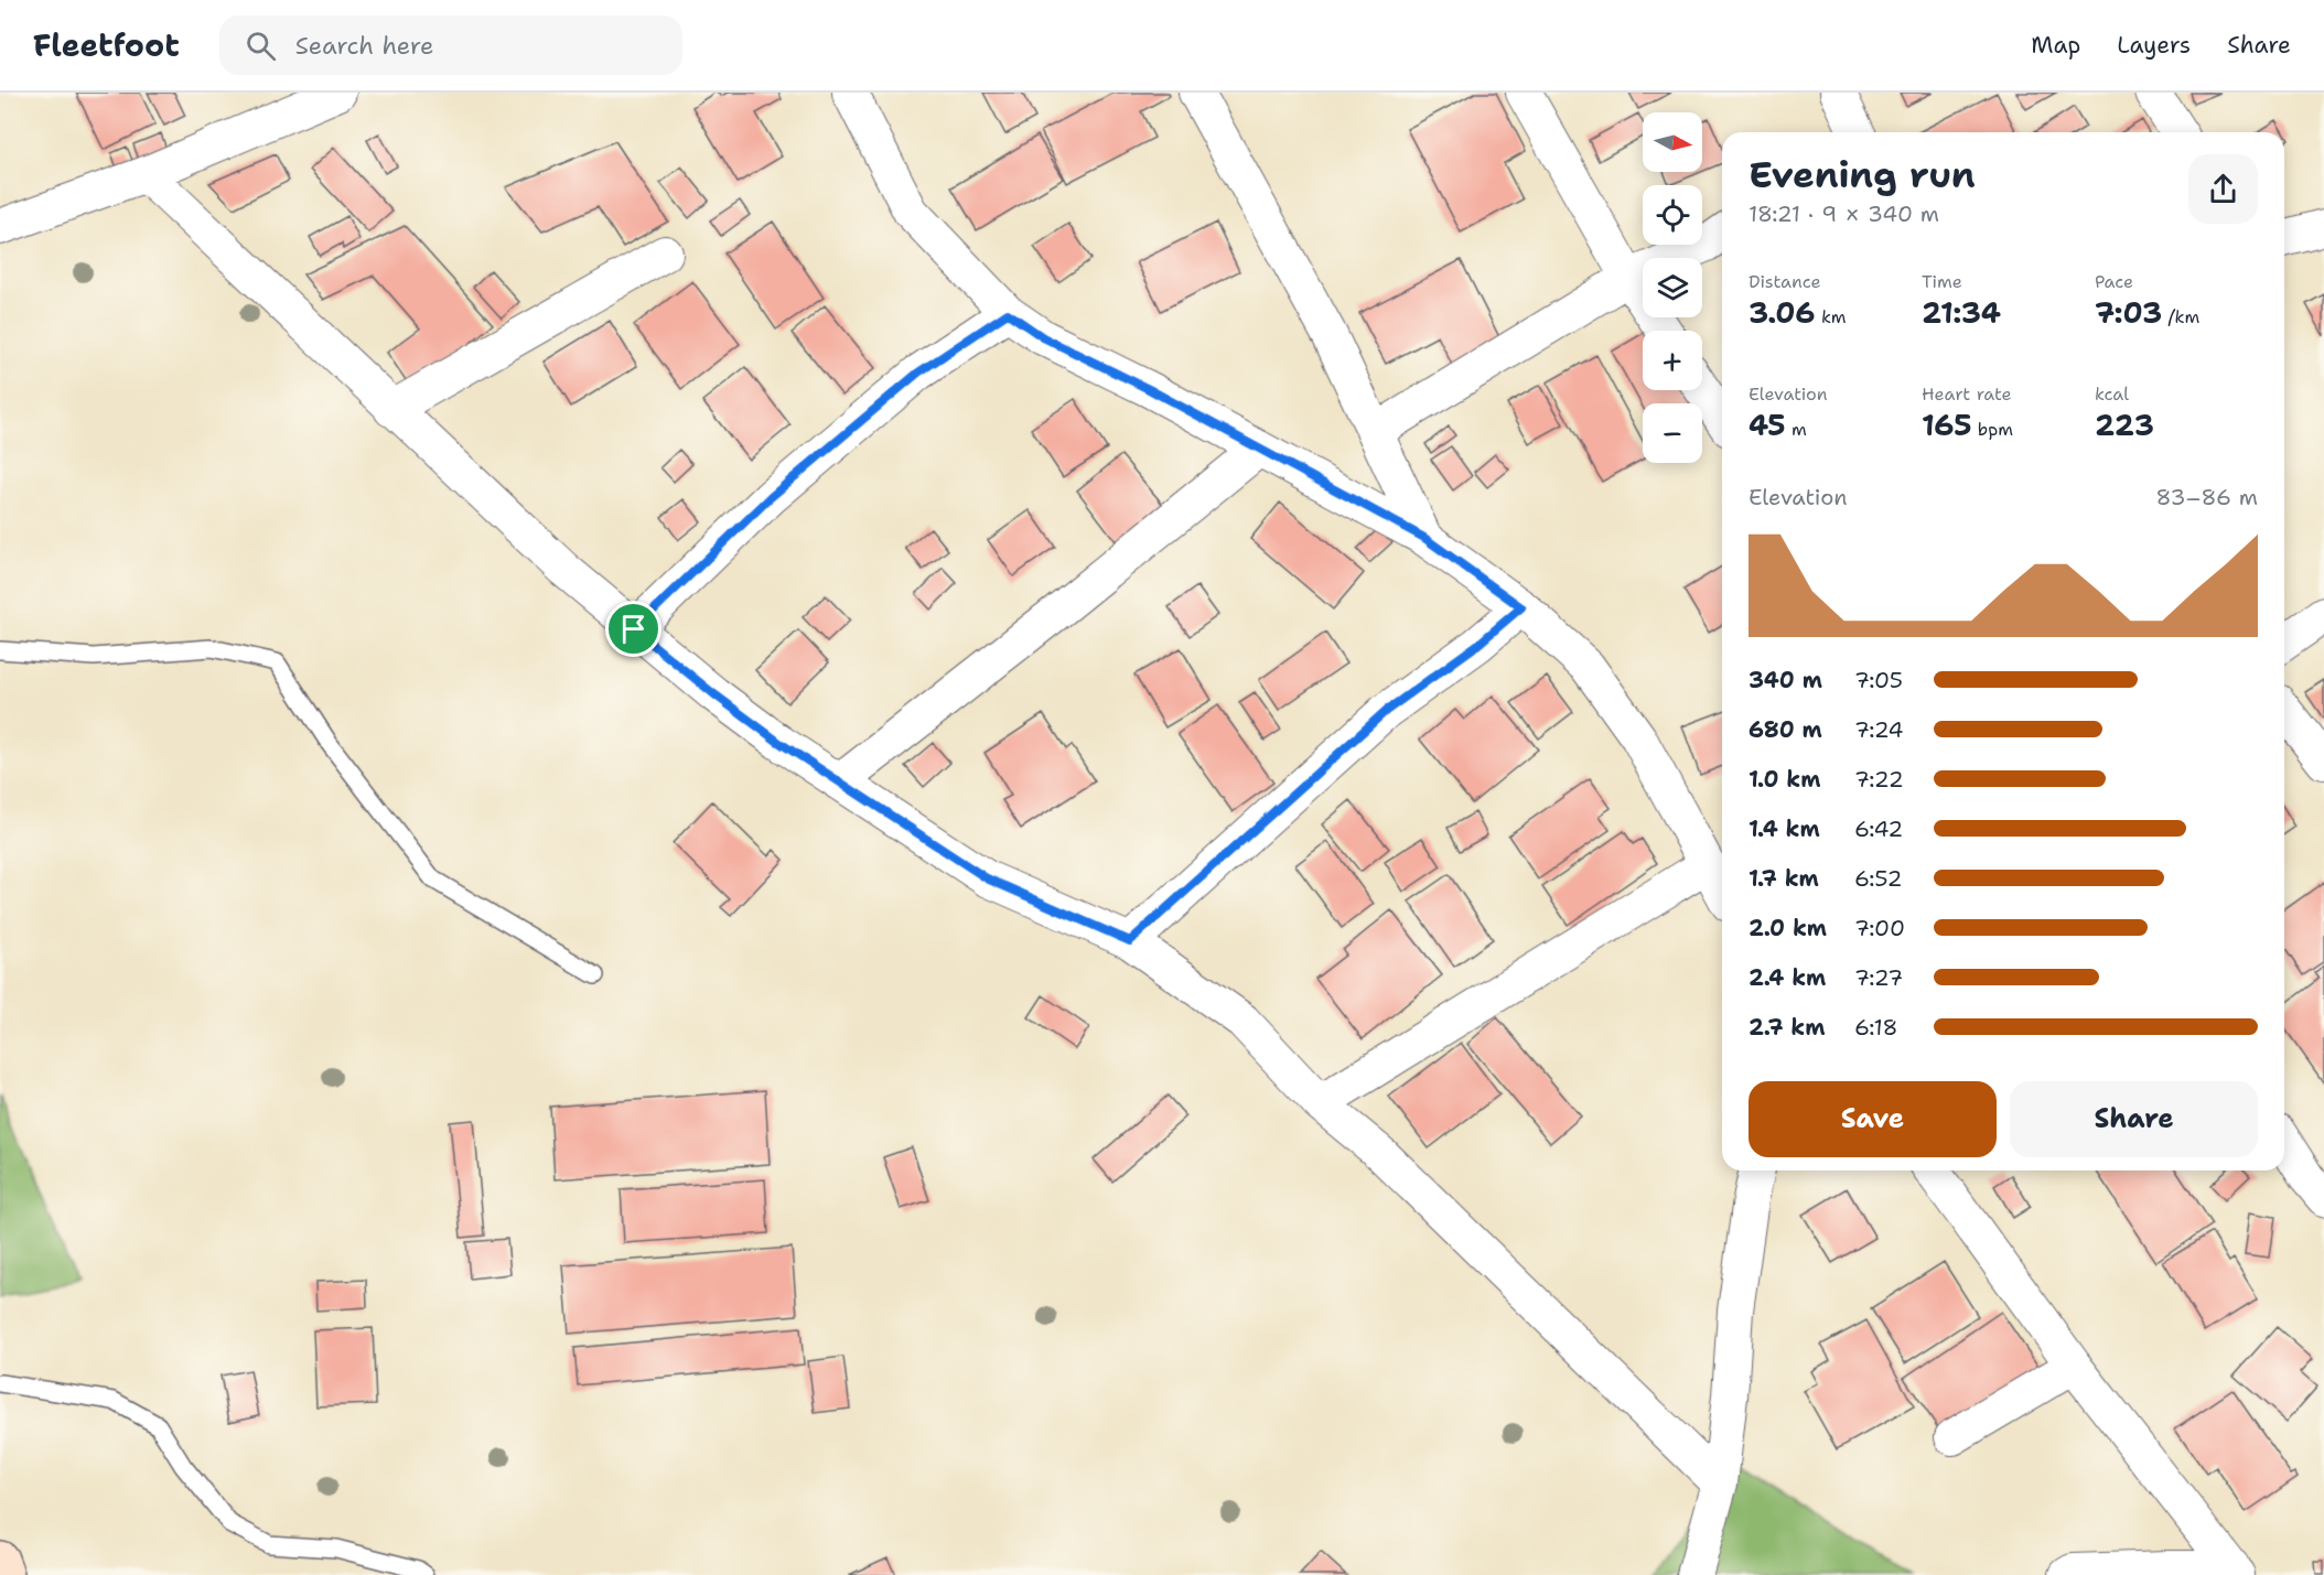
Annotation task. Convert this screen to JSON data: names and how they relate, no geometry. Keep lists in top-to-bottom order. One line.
{"north":"right","page":{"header":"Fleetfoot","search":"Search here","nav":["Map","Layers","Share"],"map_buttons":["+","−"],"heading":["Evening run","18:21 · 9 × 340 m"],"stats":[["Distance","3.06 km"],["Time","21:34"],["Pace","7:03 /km"],["Elevation","45 m"],["Heart rate","165 bpm"],["kcal","223"]],"chart":["Elevation","83–86 m"],"list":[{"name":"340 m","note":"7:05"},{"name":"680 m","note":"7:24"},{"name":"1.0 km","note":"7:22"},{"name":"1.4 km","note":"6:42"},{"name":"1.7 km","note":"6:52"},{"name":"2.0 km","note":"7:00"},{"name":"2.4 km","note":"7:27"},{"name":"2.7 km","note":"6:18"}],"buttons":["Save","Share"]}}
